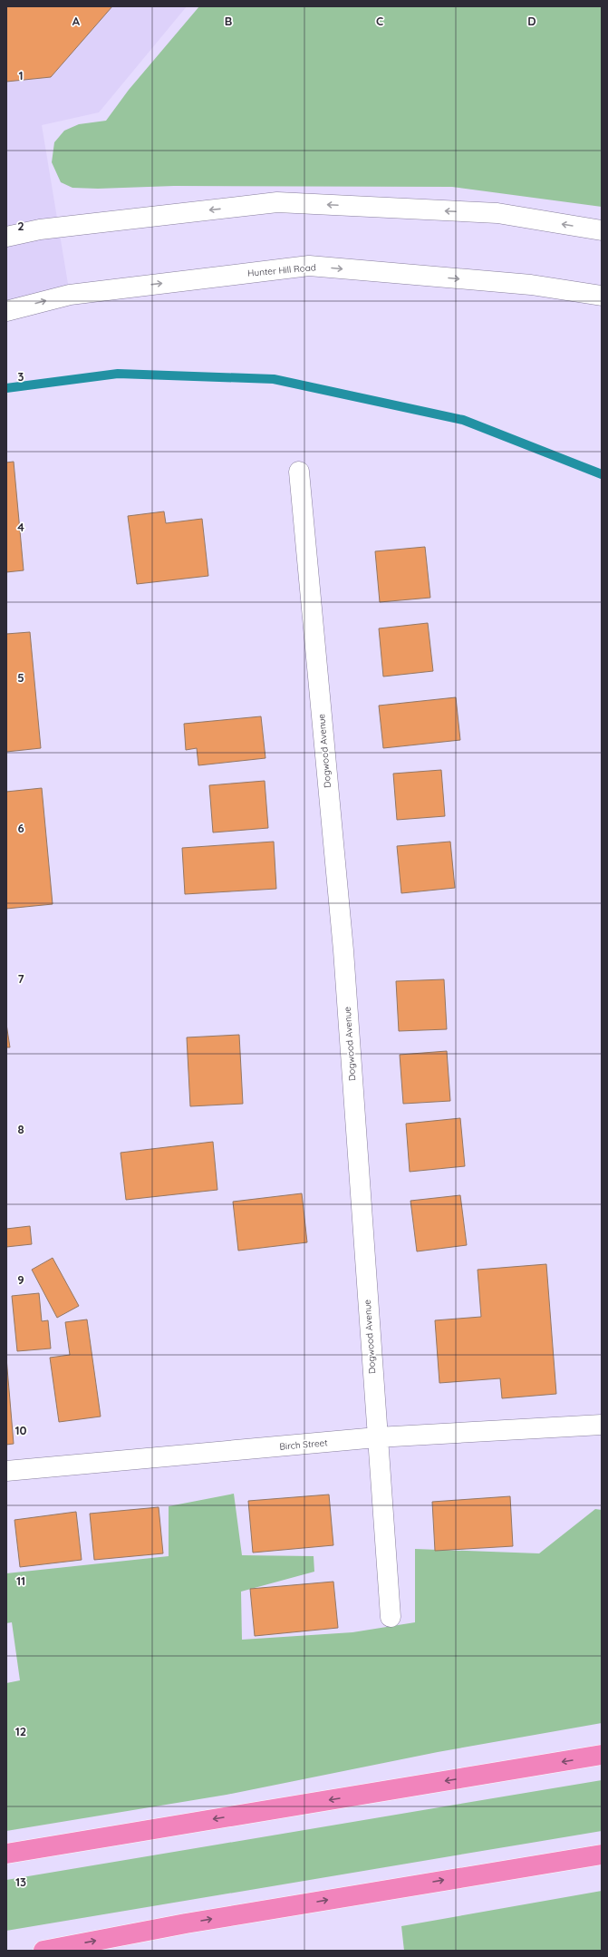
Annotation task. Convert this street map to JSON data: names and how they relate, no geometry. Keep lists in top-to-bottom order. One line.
{"streets":{"street":["Hunter Hill Road","Dogwood Avenue","Birch Street"]},"crossings":[["Dogwood Avenue","Birch Street"]],"grid":{"columns":["A","B","C","D"],"rows":["1","2","3","4","5","6","7","8","9","10","11","12","13"]}}
